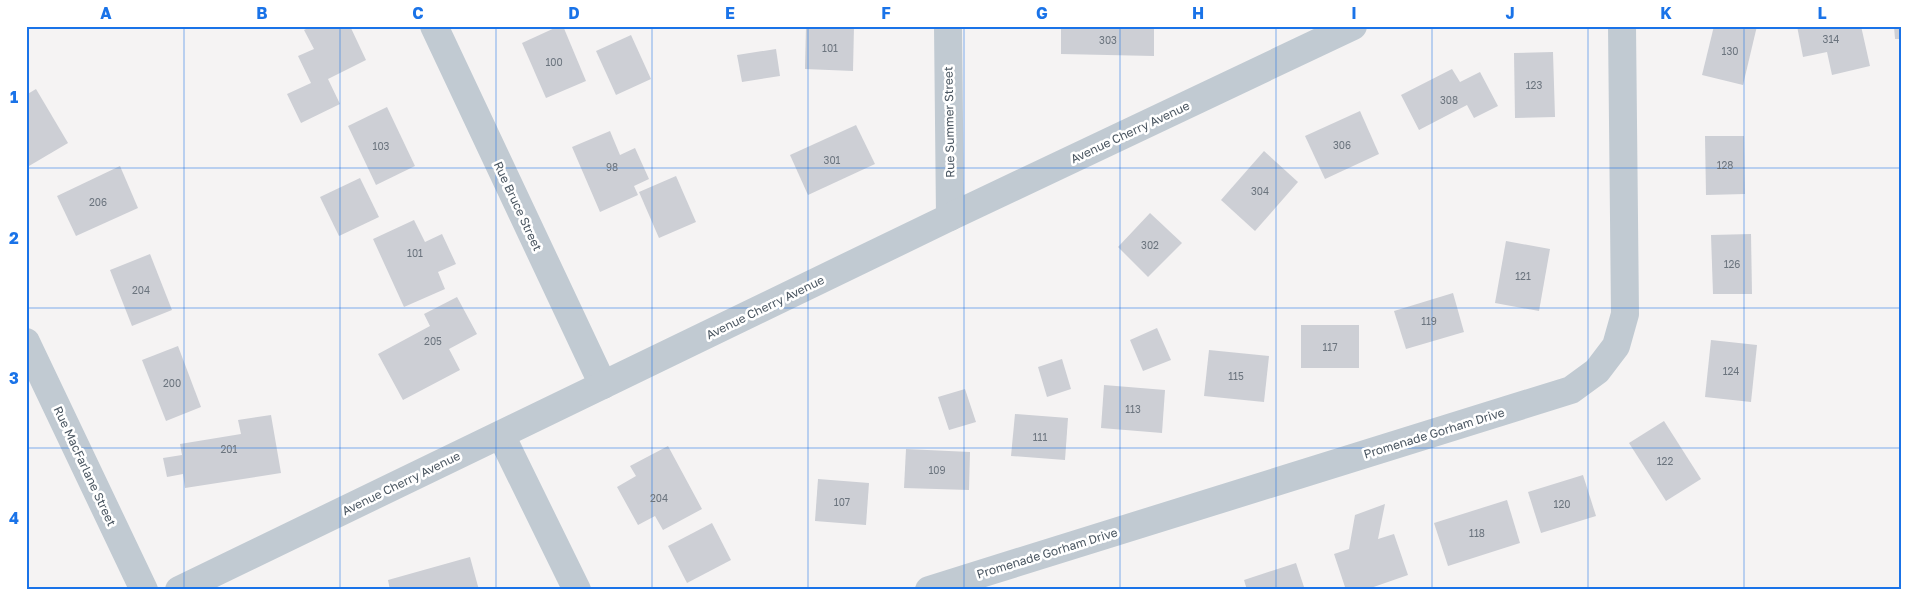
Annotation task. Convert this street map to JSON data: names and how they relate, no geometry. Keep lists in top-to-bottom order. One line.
{"streets":{"street":["Rue Summer Street","Avenue Cherry Avenue","Rue Bruce Street","Promenade Gorham Drive","Rue MacFarlane Street"]},"crossings":[["Rue Summer Street","Avenue Cherry Avenue"],["Avenue Cherry Avenue","Rue Bruce Street"]],"house_numbers":["314","303","101","130","100","123","308","306","103","301","128","98","304","206","302","101","126","121","204","119","205","117","124","115","200","113","111","201","122","109","204","107","120","118"],"grid":{"columns":["A","B","C","D","E","F","G","H","I","J","K","L"],"rows":["1","2","3","4"]}}
